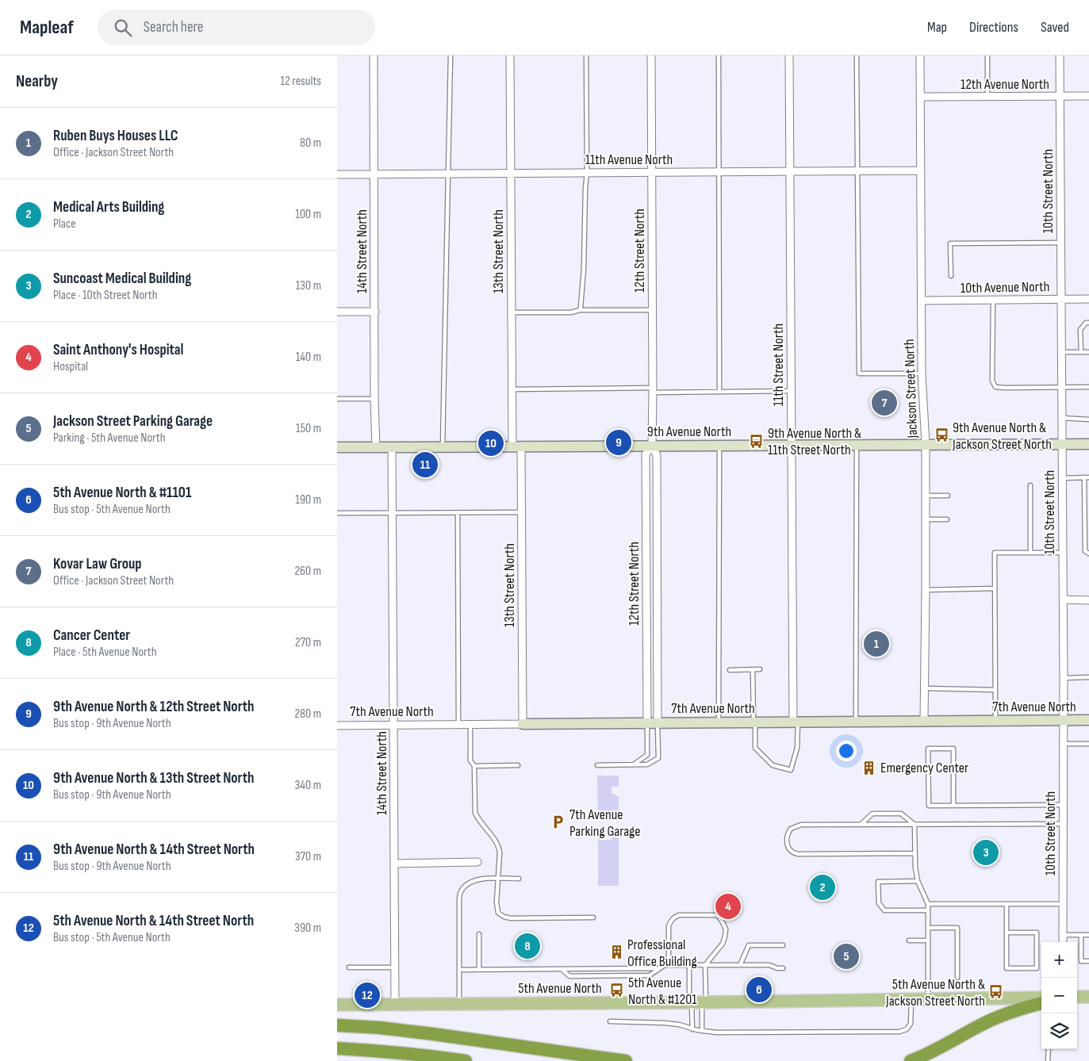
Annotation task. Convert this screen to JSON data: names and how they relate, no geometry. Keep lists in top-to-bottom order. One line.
{"streets":{"main road":["5th Avenue North"],"street":["12th Avenue North","11th Avenue North","10th Street North","12th Street North","14th Street North","13th Street North","10th Avenue North","11th Street North","Jackson Street North","9th Avenue North","7th Avenue North"]},"crossings":[["12th Avenue North","10th Street North"],["12th Avenue North","Jackson Street North"],["11th Avenue North","12th Street North"],["11th Avenue North","14th Street North"],["11th Avenue North","13th Street North"],["11th Avenue North","11th Street North"],["11th Avenue North","Jackson Street North"],["10th Street North","10th Avenue North"],["10th Street North","9th Avenue North"],["10th Street North","7th Avenue North"],["12th Street North","9th Avenue North"],["12th Street North","7th Avenue North"],["14th Street North","9th Avenue North"],["14th Street North","7th Avenue North"],["14th Street North","5th Avenue North"],["13th Street North","9th Avenue North"],["13th Street North","7th Avenue North"],["10th Avenue North","Jackson Street North"],["11th Street North","9th Avenue North"],["11th Street North","7th Avenue North"],["Jackson Street North","9th Avenue North"],["Jackson Street North","7th Avenue North"]],"places":{"bus stop":["9th Avenue North & Jackson Street North","9th Avenue North & 11th Street North","5th Avenue North & #1201","5th Avenue North & Jackson Street North"],"building":["Emergency Center","Professional Office Building"],"parking":["7th Avenue Parking Garage"]},"page":{"header":"Mapleaf","search":"Search here","nav":["Map","Directions","Saved"],"heading":["Nearby","12 results"],"list":[{"mark":"1","name":"Ruben Buys Houses LLC","note":"Office · Jackson Street North","value":"80 m"},{"mark":"2","name":"Medical Arts Building","note":"Place","value":"100 m"},{"mark":"3","name":"Suncoast Medical Building","note":"Place · 10th Street North","value":"130 m"},{"mark":"4","name":"Saint Anthony's Hospital","note":"Hospital","value":"140 m"},{"mark":"5","name":"Jackson Street Parking Garage","note":"Parking · 5th Avenue North","value":"150 m"},{"mark":"6","name":"5th Avenue North & #1101","note":"Bus stop · 5th Avenue North","value":"190 m"},{"mark":"7","name":"Kovar Law Group","note":"Office · Jackson Street North","value":"260 m"},{"mark":"8","name":"Cancer Center","note":"Place · 5th Avenue North","value":"270 m"},{"mark":"9","name":"9th Avenue North & 12th Street North","note":"Bus stop · 9th Avenue North","value":"280 m"},{"mark":"10","name":"9th Avenue North & 13th Street North","note":"Bus stop · 9th Avenue North","value":"340 m"},{"mark":"11","name":"9th Avenue North & 14th Street North","note":"Bus stop · 9th Avenue North","value":"370 m"},{"mark":"12","name":"5th Avenue North & 14th Street North","note":"Bus stop · 5th Avenue North","value":"390 m"}],"pins":["7","9","10","11","1","3","2","4","8","5","6","12"],"map_buttons":["+","−"]}}
